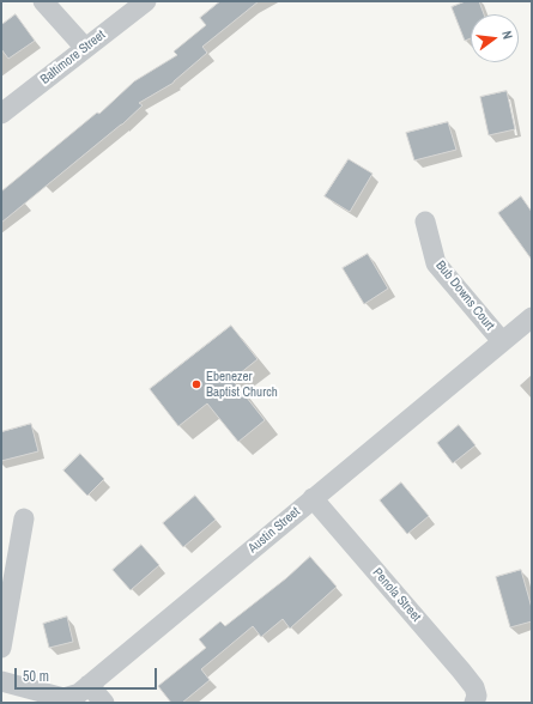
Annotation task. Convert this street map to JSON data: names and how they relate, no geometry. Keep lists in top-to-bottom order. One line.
{"streets":{"street":["Baltimore Street","Bub Downs Court","Austin Street","Penola Street"]},"crossings":[["Bub Downs Court","Austin Street"],["Austin Street","Penola Street"]],"places":["Ebenezer Baptist Church"],"scale_bar":"50 m","north":"right"}
